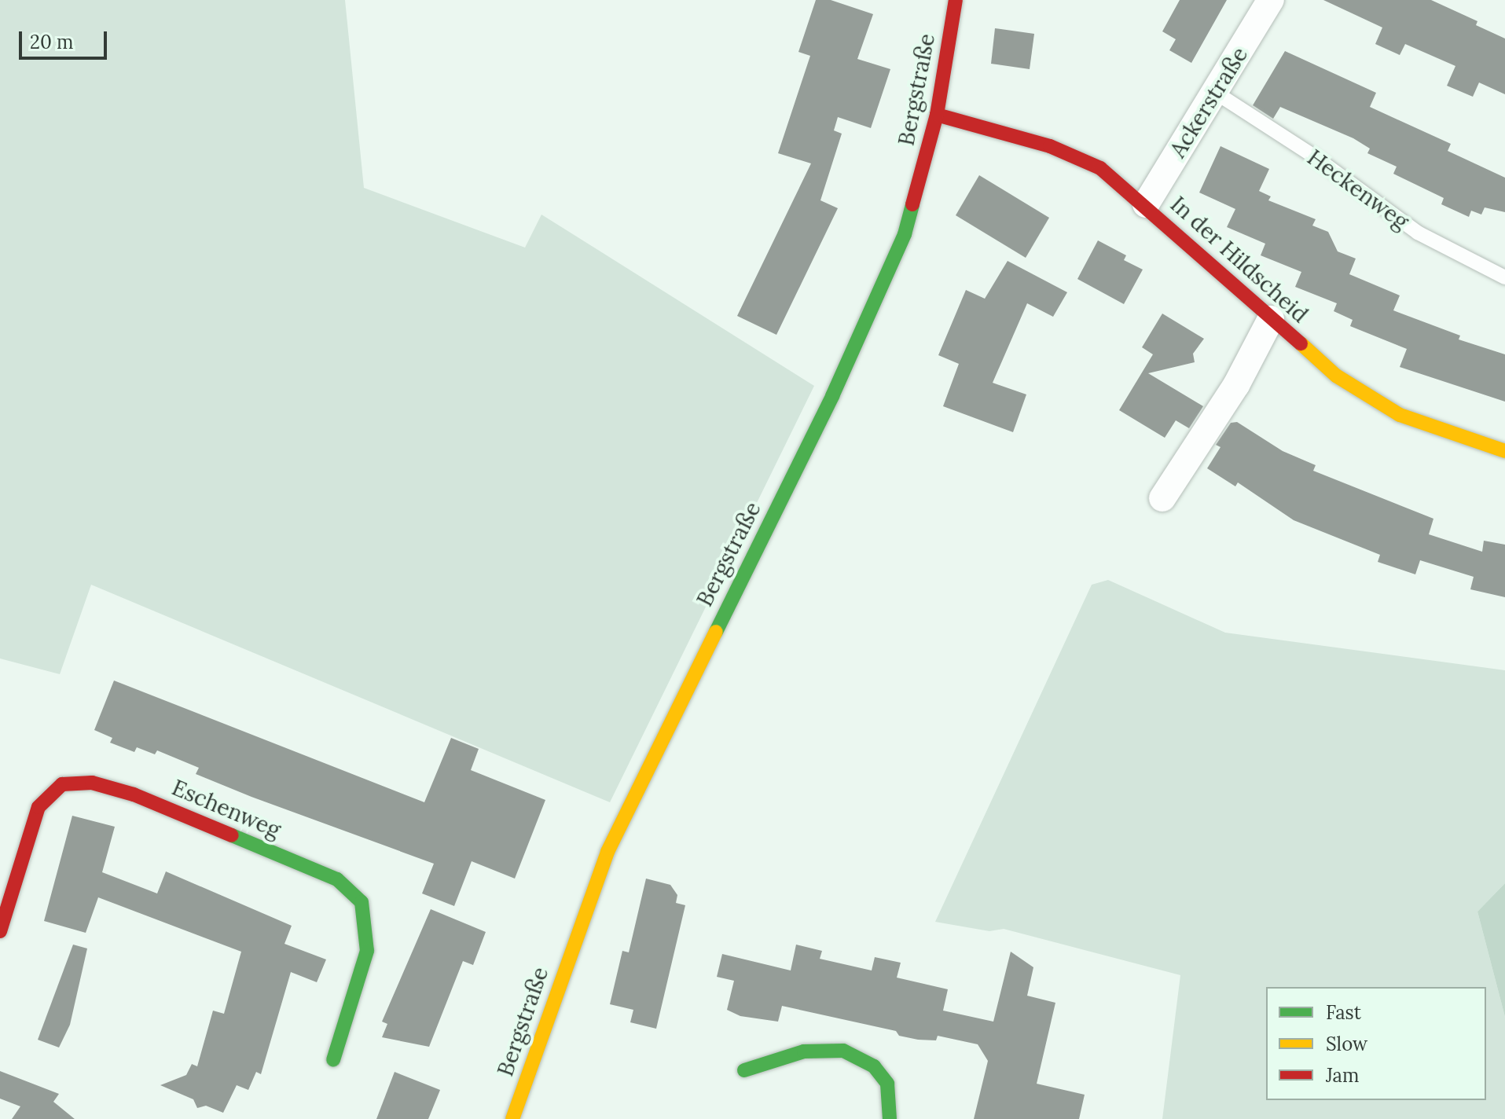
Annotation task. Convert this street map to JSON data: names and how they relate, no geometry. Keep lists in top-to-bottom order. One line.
{"streets":{"street":["Bergstraße","Ackerstraße","In der Hildscheid","Eschenweg"],"lane":["Heckenweg"]},"crossings":[["Bergstraße","In der Hildscheid"],["Ackerstraße","Heckenweg"],["Ackerstraße","In der Hildscheid"]],"legend":["Fast","Slow","Jam"],"scale_bar":"20 m"}
